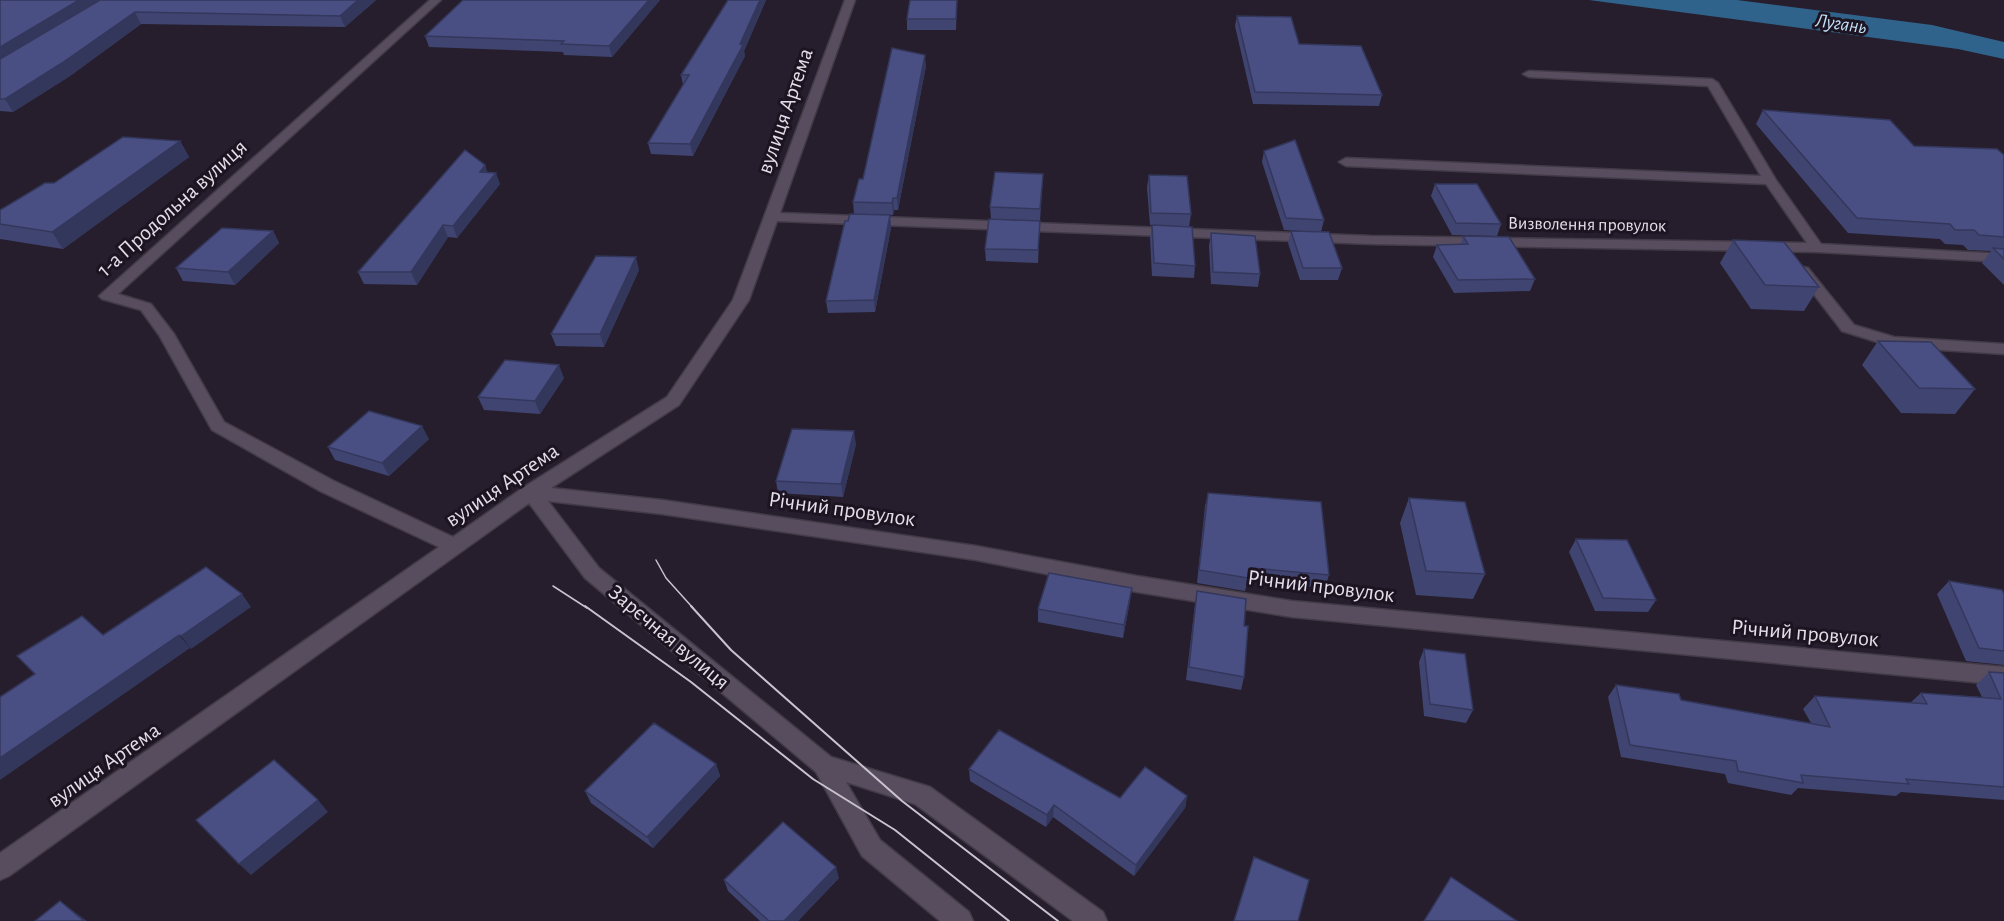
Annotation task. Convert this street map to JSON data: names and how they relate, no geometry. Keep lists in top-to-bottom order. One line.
{"streets":{"street":["вулиця Артема","1-а Продольна вулиця","Визволення провулок","Річний провулок","Зарєчная вулиця"]},"crossings":[["вулиця Артема","1-а Продольна вулиця"],["вулиця Артема","Визволення провулок"],["вулиця Артема","Річний провулок"],["вулиця Артема","Зарєчная вулиця"],["Річний провулок","Зарєчная вулиця"]],"water":["Лугань"]}
